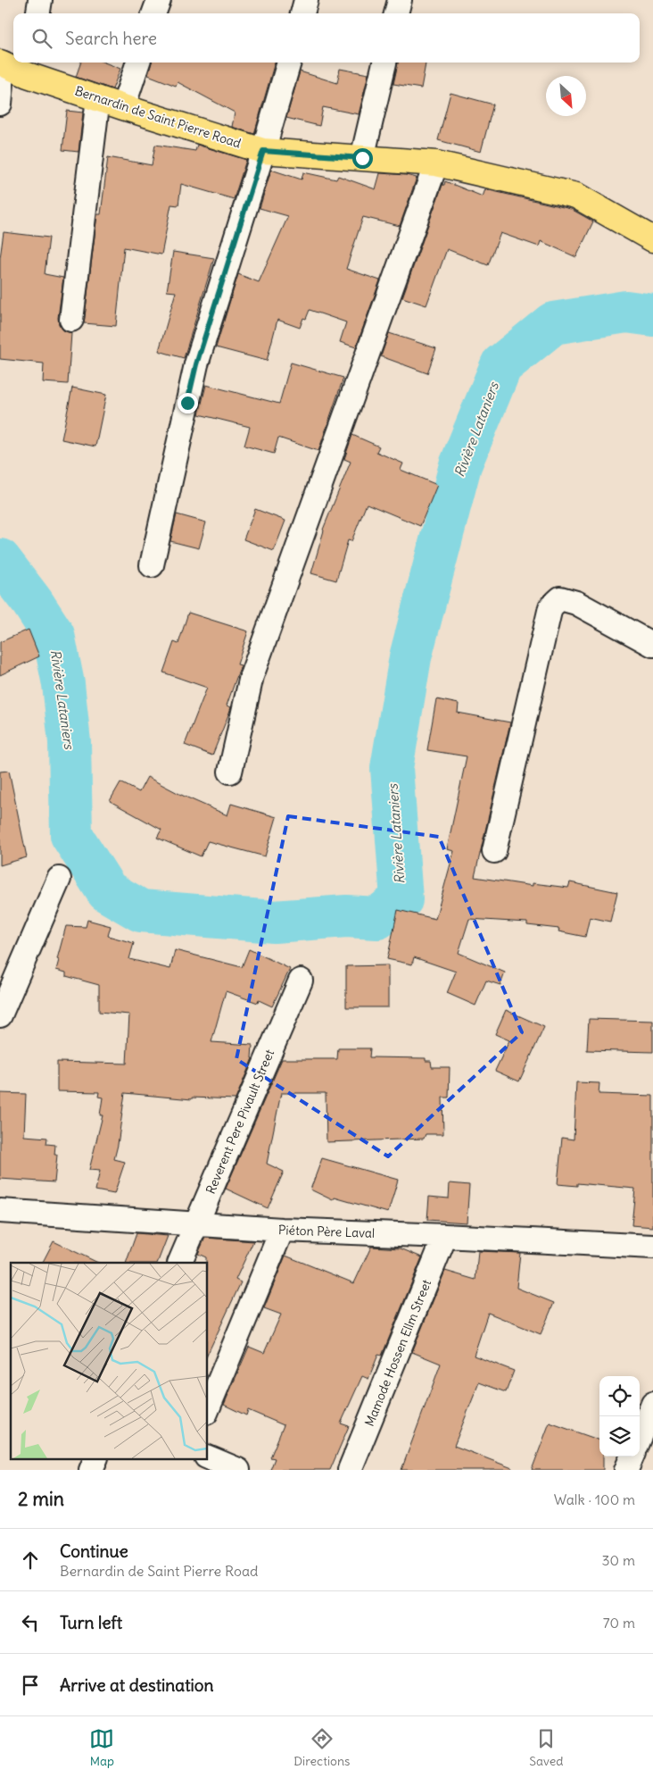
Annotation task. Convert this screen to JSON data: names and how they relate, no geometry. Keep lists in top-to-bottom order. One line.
{"streets":{"main road":["Bernardin de Saint Pierre Road"],"street":["Reverent Pere Pivault Street","Piéton Père Laval","Mamode Hossen Ellm Street"]},"crossings":[["Reverent Pere Pivault Street","Piéton Père Laval"],["Piéton Père Laval","Mamode Hossen Ellm Street"]],"water":["Rivière Lataniers"],"north":"bottom right","page":{"search":"Search here","heading":["2 min","Walk · 100 m"],"list":[["Continue","Bernardin de Saint Pierre Road","30 m"],["Turn left","70 m"],"Arrive at destination"],"nav":["Map","Directions","Saved"]}}
